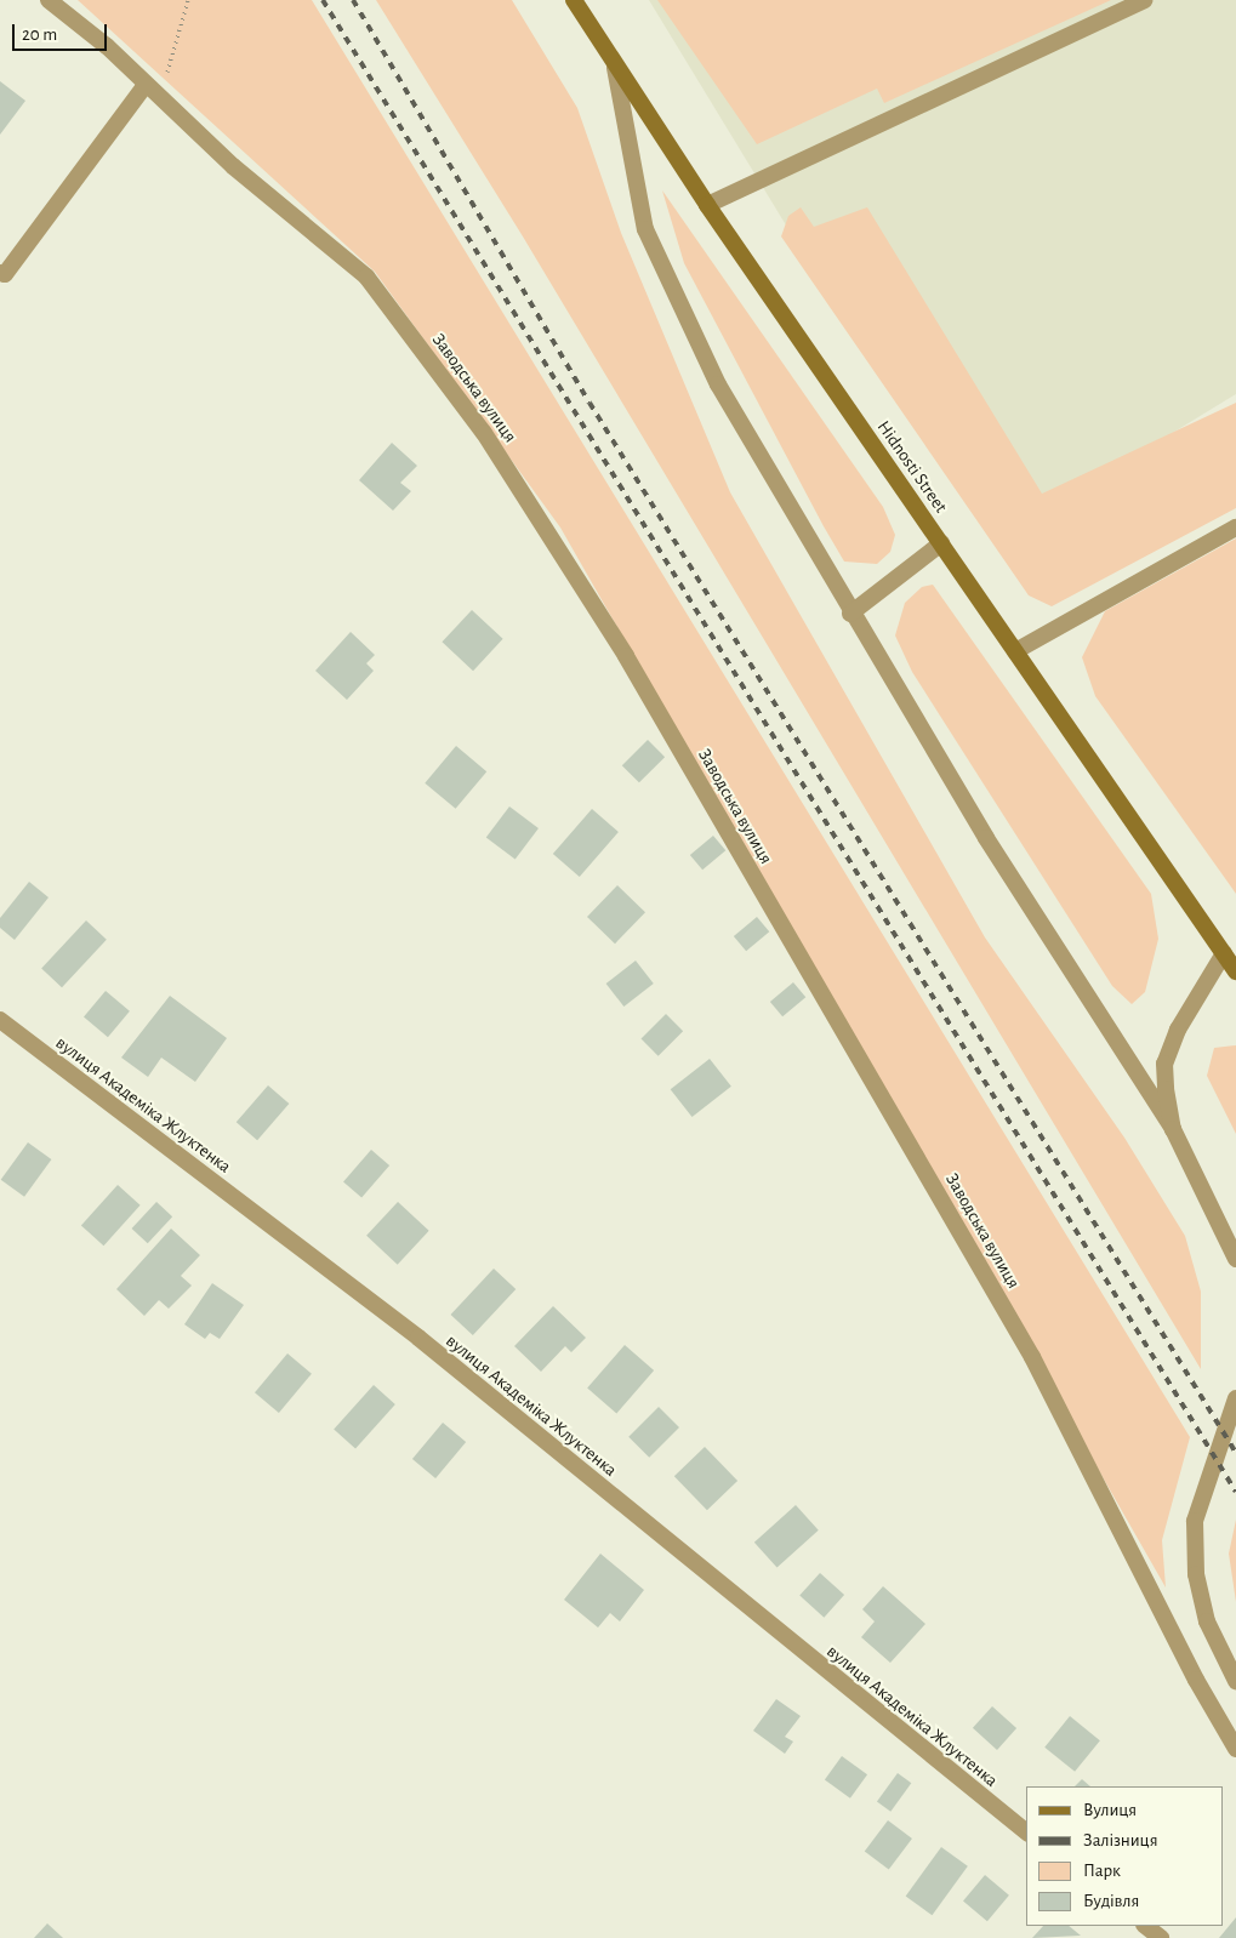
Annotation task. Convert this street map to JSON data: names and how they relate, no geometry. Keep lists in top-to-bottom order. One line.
{"streets":{"main road":["Hidnosti Street"],"street":["Заводська вулиця","вулиця Академіка Жлуктенка"]},"legend":["Вулиця","Залізниця","Парк","Будівля"],"scale_bar":"20 m"}
